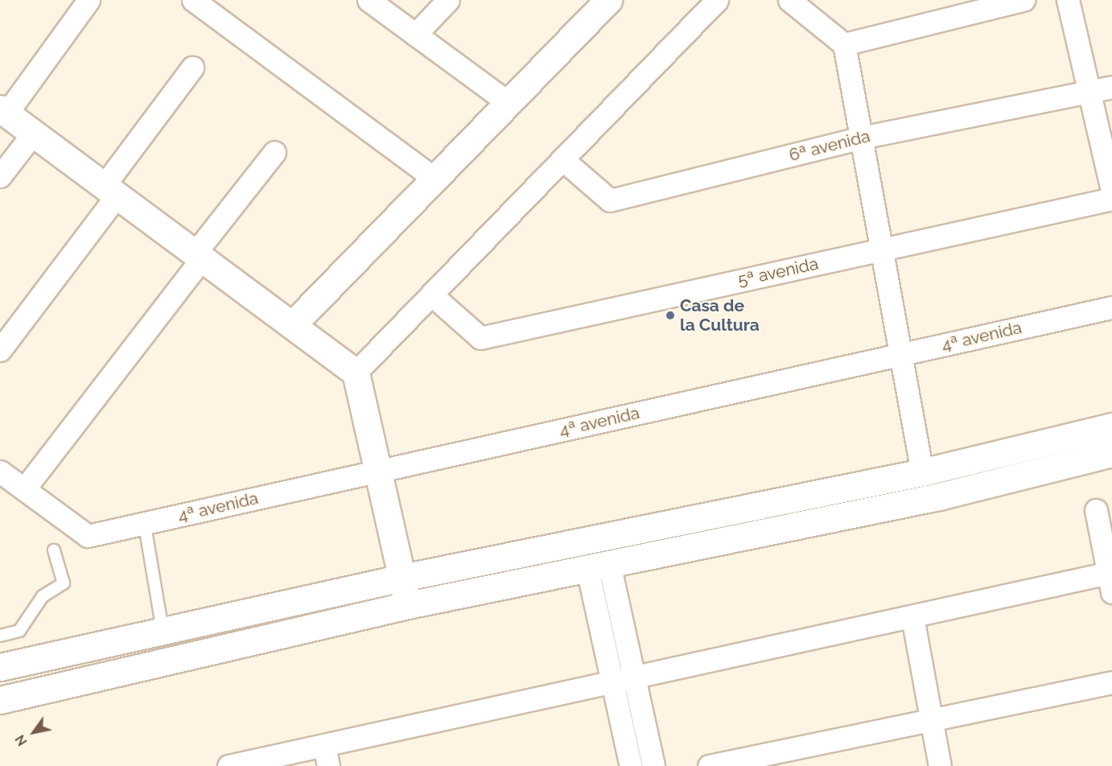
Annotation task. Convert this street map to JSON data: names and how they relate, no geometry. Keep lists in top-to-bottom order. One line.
{"streets":{"street":["6ª avenida","5ª avenida","4ª avenida"]},"places":["Casa de la Cultura"],"north":"bottom left"}
